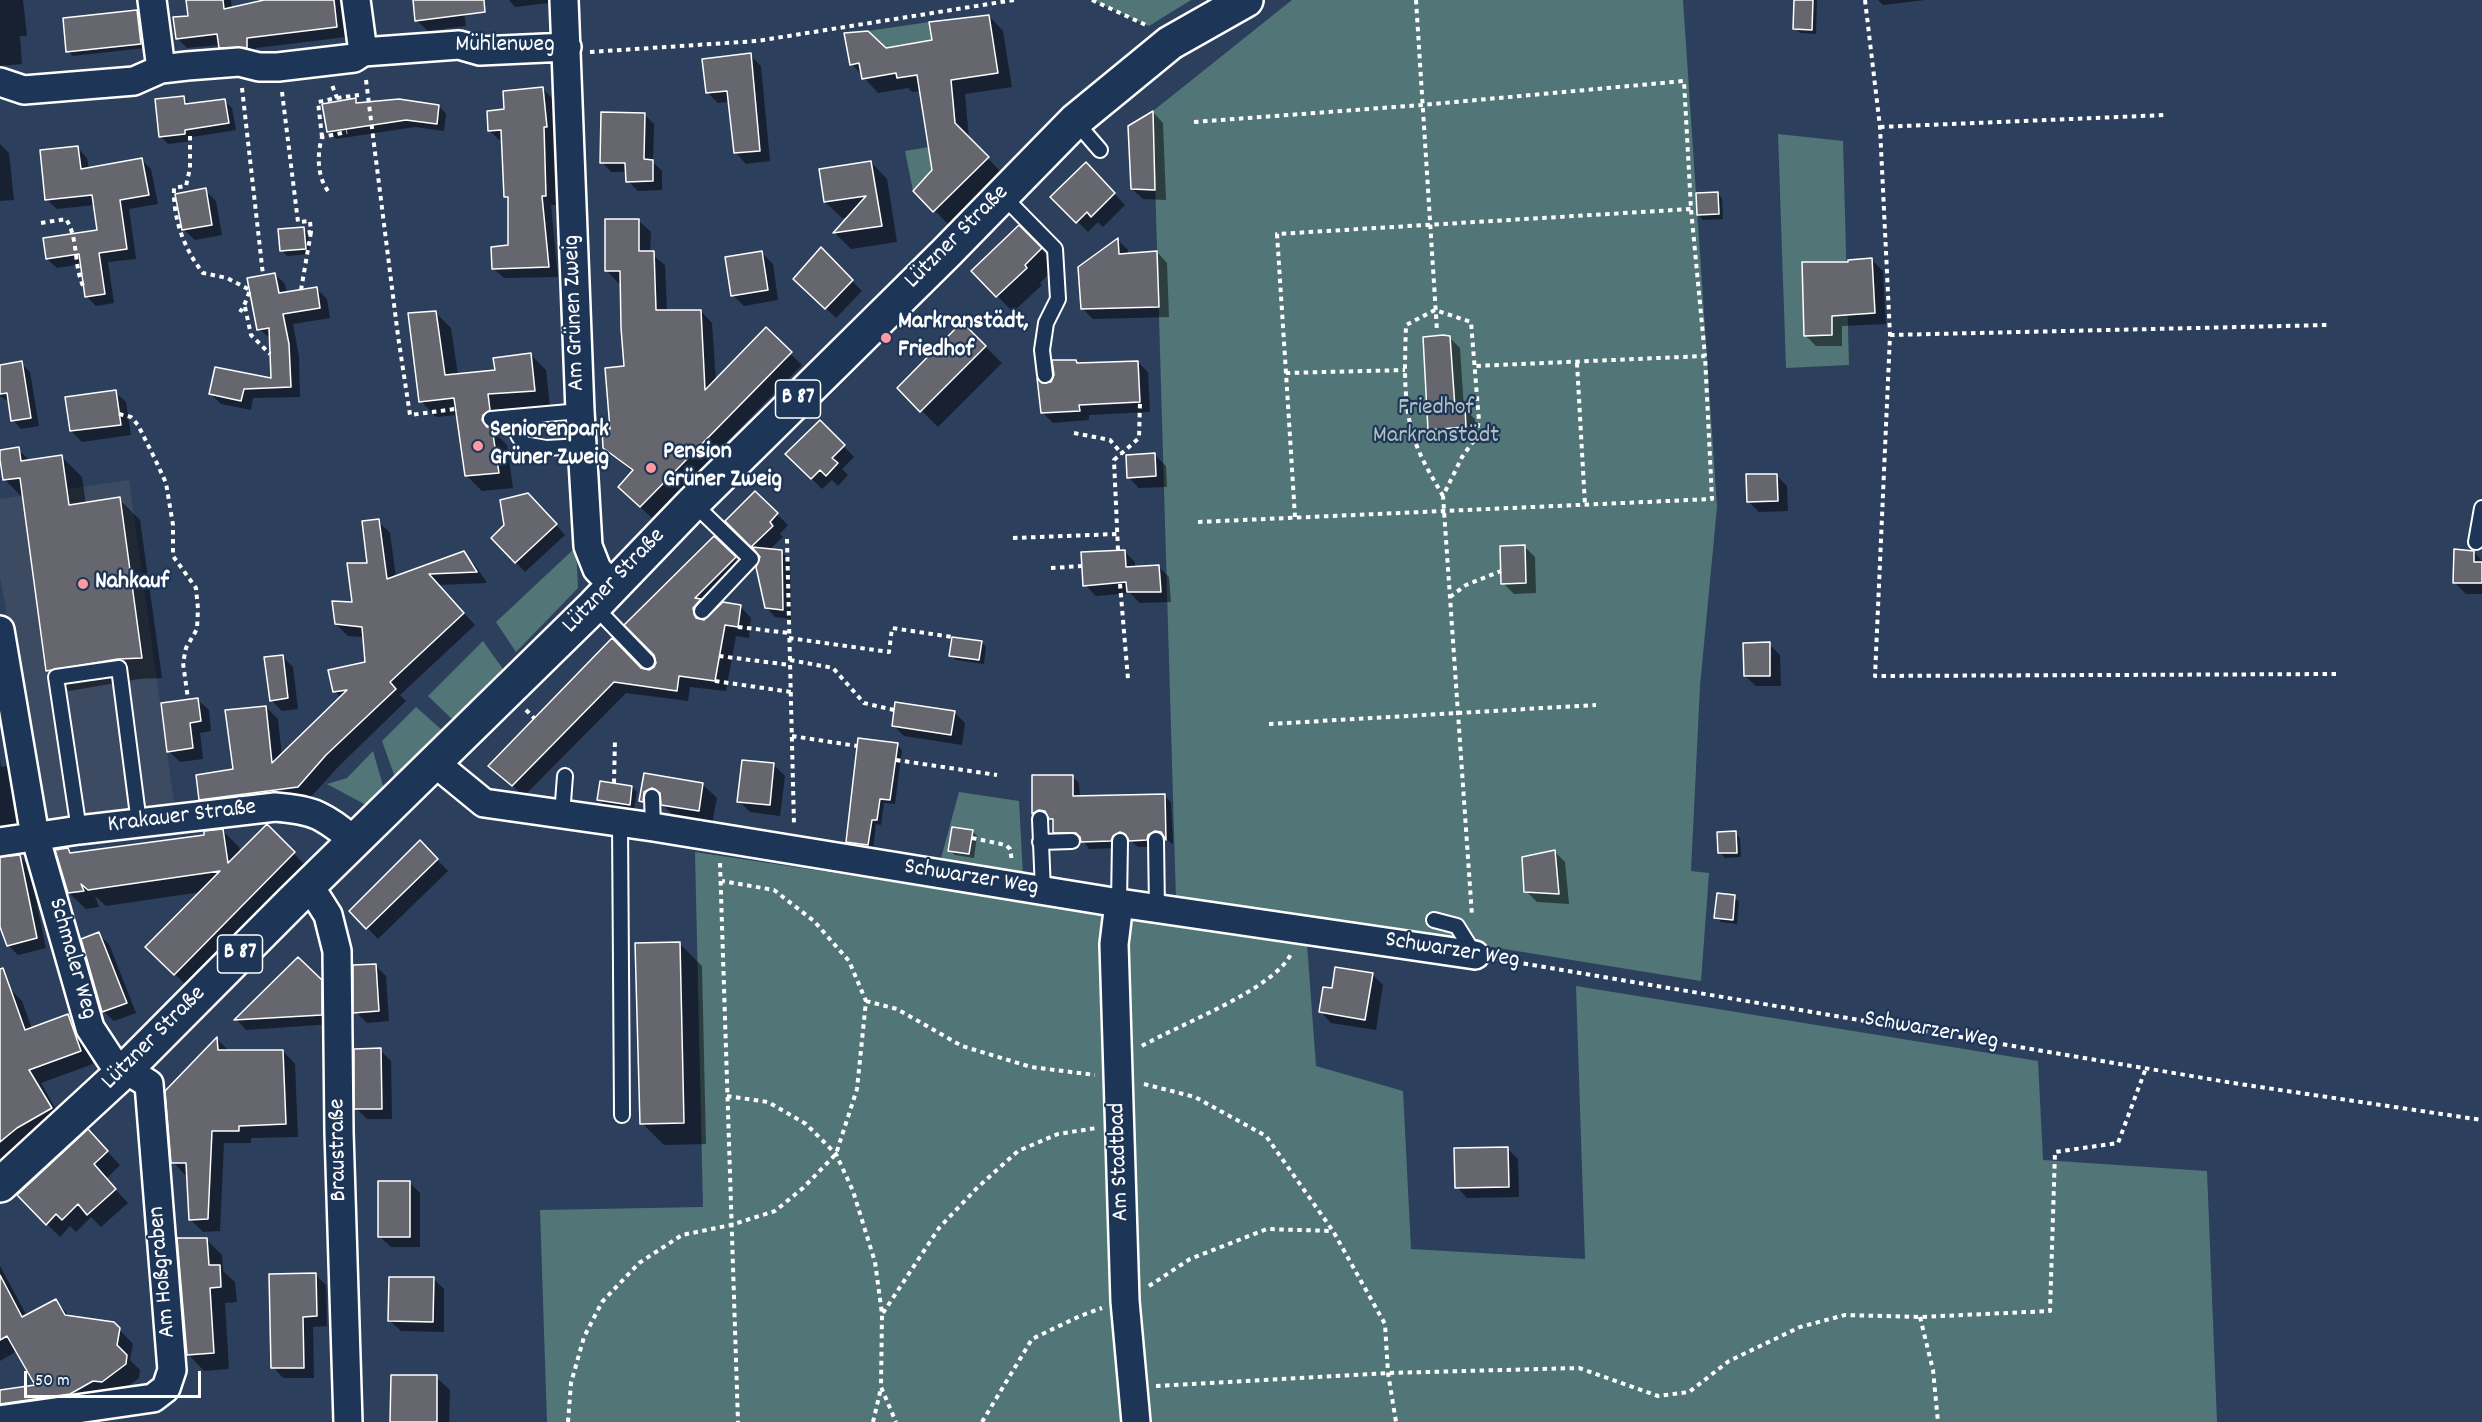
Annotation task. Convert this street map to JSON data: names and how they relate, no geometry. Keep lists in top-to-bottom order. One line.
{"streets":{"main road":["Lützner Straße","B 87"],"street":["Mühlenweg","Am Grünen Zweig","Krakauer Straße","Schwarzer Weg","Schmaler Weg","Braustraße","Am Stadtbad","Am Hoßgraben"]},"crossings":[["Mühlenweg","Am Grünen Zweig"],["Lützner Straße","Am Grünen Zweig"],["Lützner Straße","Krakauer Straße"],["Lützner Straße","Schwarzer Weg"],["Lützner Straße","Schmaler Weg"],["Lützner Straße","Braustraße"],["Lützner Straße","Am Hoßgraben"],["Krakauer Straße","Schmaler Weg"],["Schwarzer Weg","Am Stadtbad"],["Schmaler Weg","Am Hoßgraben"]],"parks":["Friedhof Markranstädt"],"places":["Markranstädt, Friedhof","Seniorenpark Grüner Zweig","Pension Grüner Zweig","Nahkauf"],"scale_bar":"50 m"}
